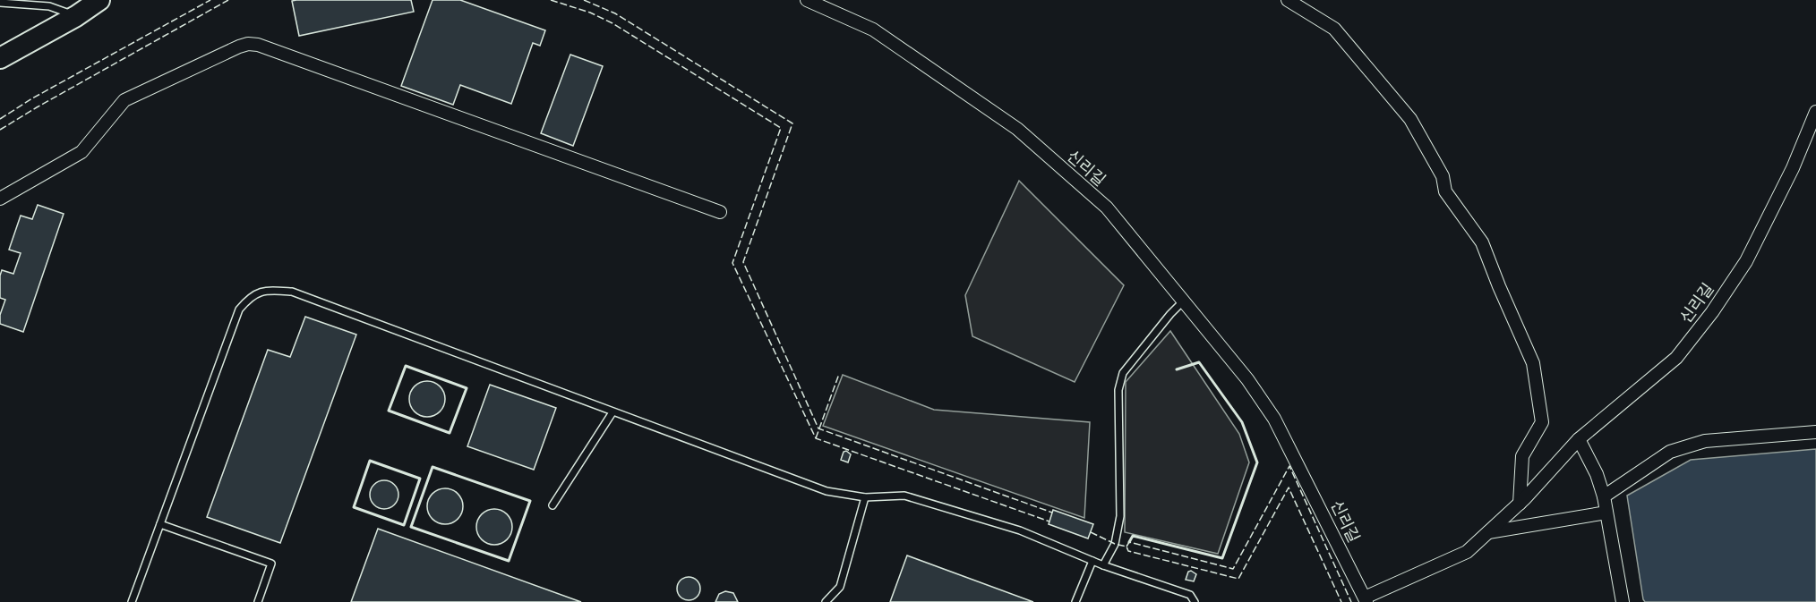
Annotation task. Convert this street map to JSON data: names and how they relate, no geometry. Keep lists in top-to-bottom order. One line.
{"streets":{"street":["신리길"]}}
